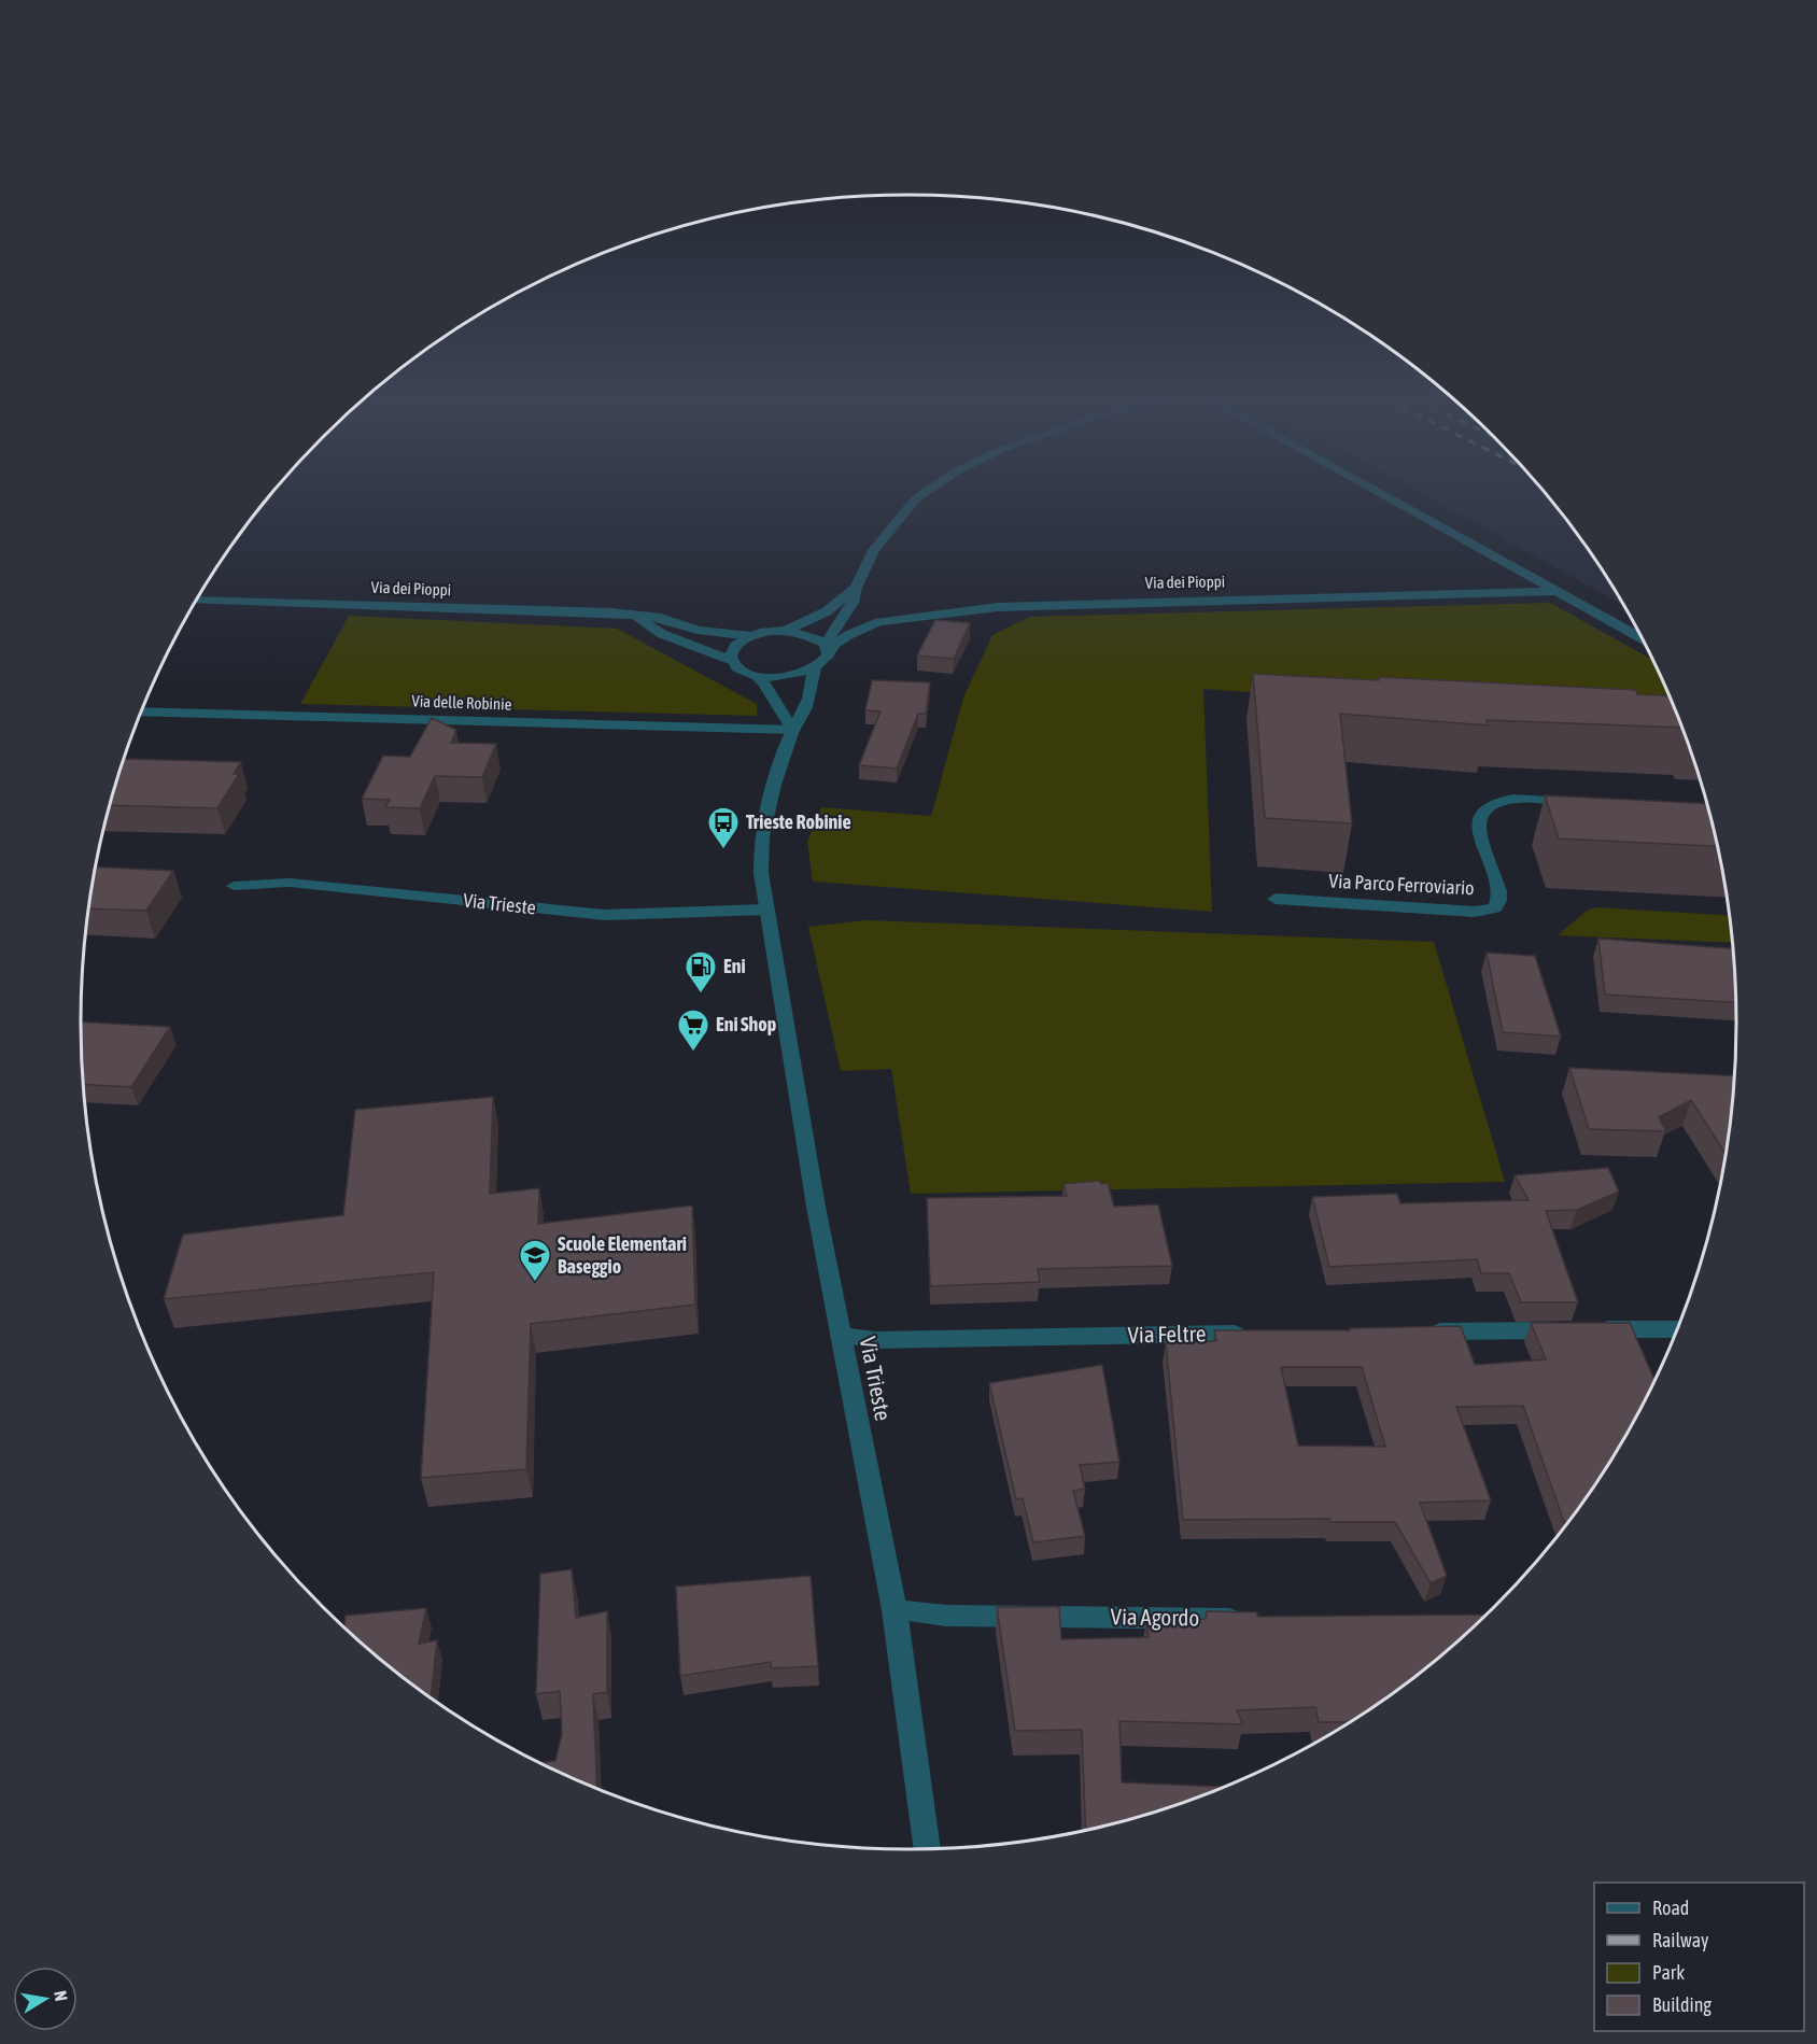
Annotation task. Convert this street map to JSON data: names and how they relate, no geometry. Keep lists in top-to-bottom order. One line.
{"streets":{"street":["Via dei Pioppi","Via delle Robinie","Via Parco Ferroviario","Via Trieste","Via Feltre","Via Agordo"]},"crossings":[["Via delle Robinie","Via Trieste"],["Via Trieste","Via Feltre"],["Via Trieste","Via Agordo"]],"places":{"bus stop":["Trieste Robinie"],"fuel station":["Eni"],"supermarket":["Eni Shop"],"school or university":["Scuole Elementari Baseggio"]},"legend":["Road","Railway","Park","Building"],"north":"right"}
